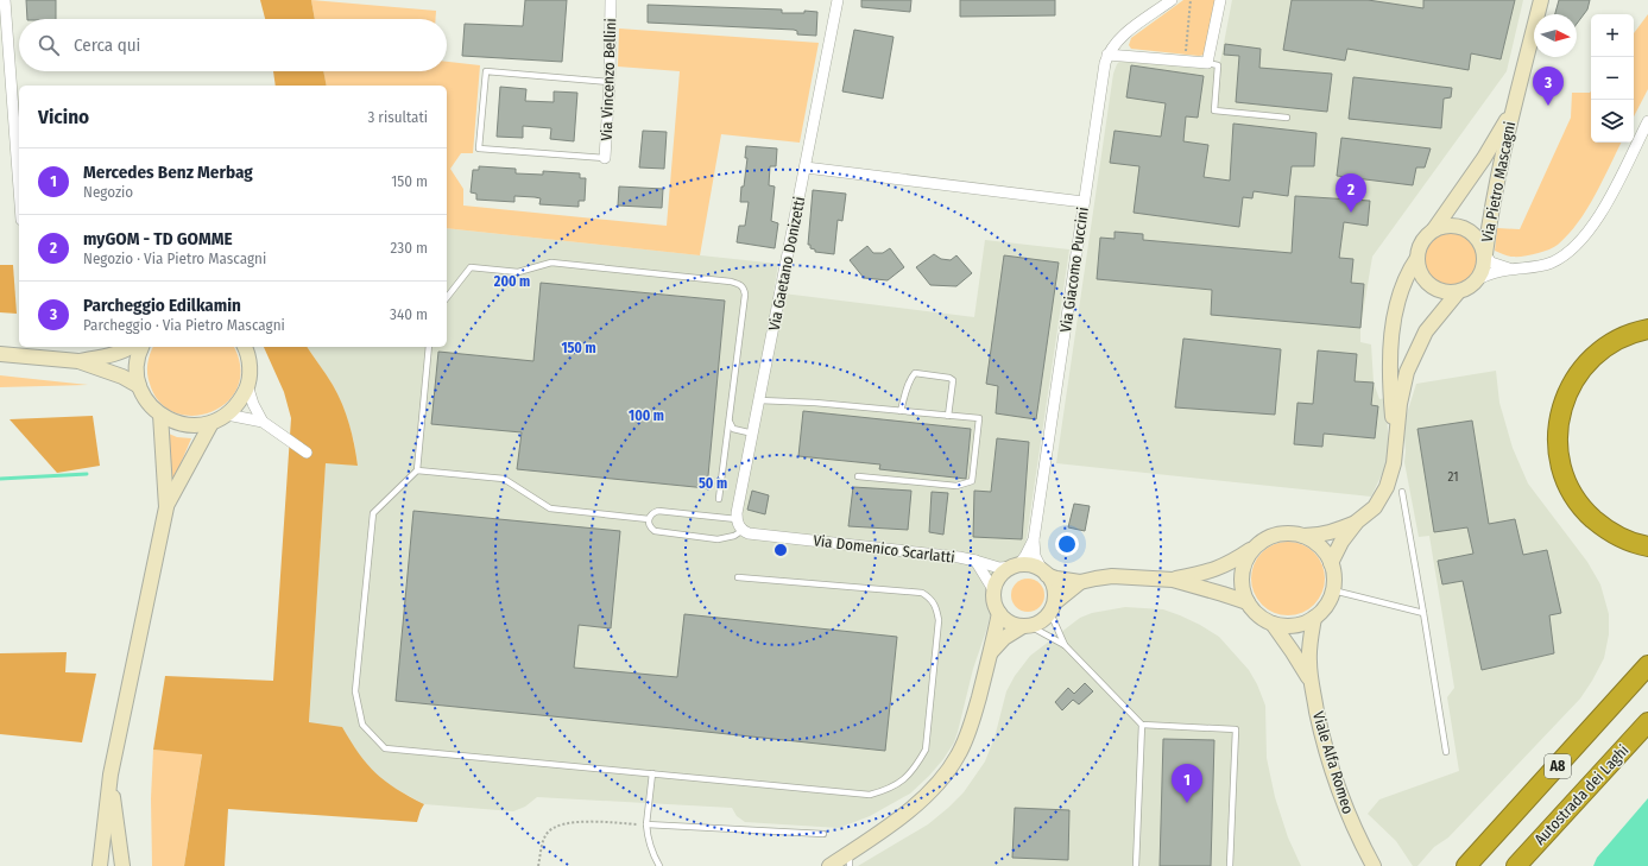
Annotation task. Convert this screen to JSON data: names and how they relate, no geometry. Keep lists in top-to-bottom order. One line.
{"streets":{"highway":["A8","Autostrada dei Laghi"],"main road":["Via Pietro Mascagni","Viale Alfa Romeo"],"street":["Via Vincenzo Bellini","Via Gaetano Donizetti","Via Giacomo Puccini","Via Domenico Scarlatti"]},"crossings":[["Via Gaetano Donizetti","Via Domenico Scarlatti"],["Via Giacomo Puccini","Via Domenico Scarlatti"]],"house_numbers":["21"],"north":"right","page":{"map_buttons":["+","−"],"search":"Cerca qui","pins":["3","2","1"],"heading":["Vicino","3 risultati"],"list":[{"mark":"1","name":"Mercedes Benz Merbag","note":"Negozio","value":"150 m"},{"mark":"2","name":"myGOM - TD GOMME","note":"Negozio · Via Pietro Mascagni","value":"230 m"},{"mark":"3","name":"Parcheggio Edilkamin","note":"Parcheggio · Via Pietro Mascagni","value":"340 m"}]},"rings":["200 m","150 m","100 m","50 m"]}
